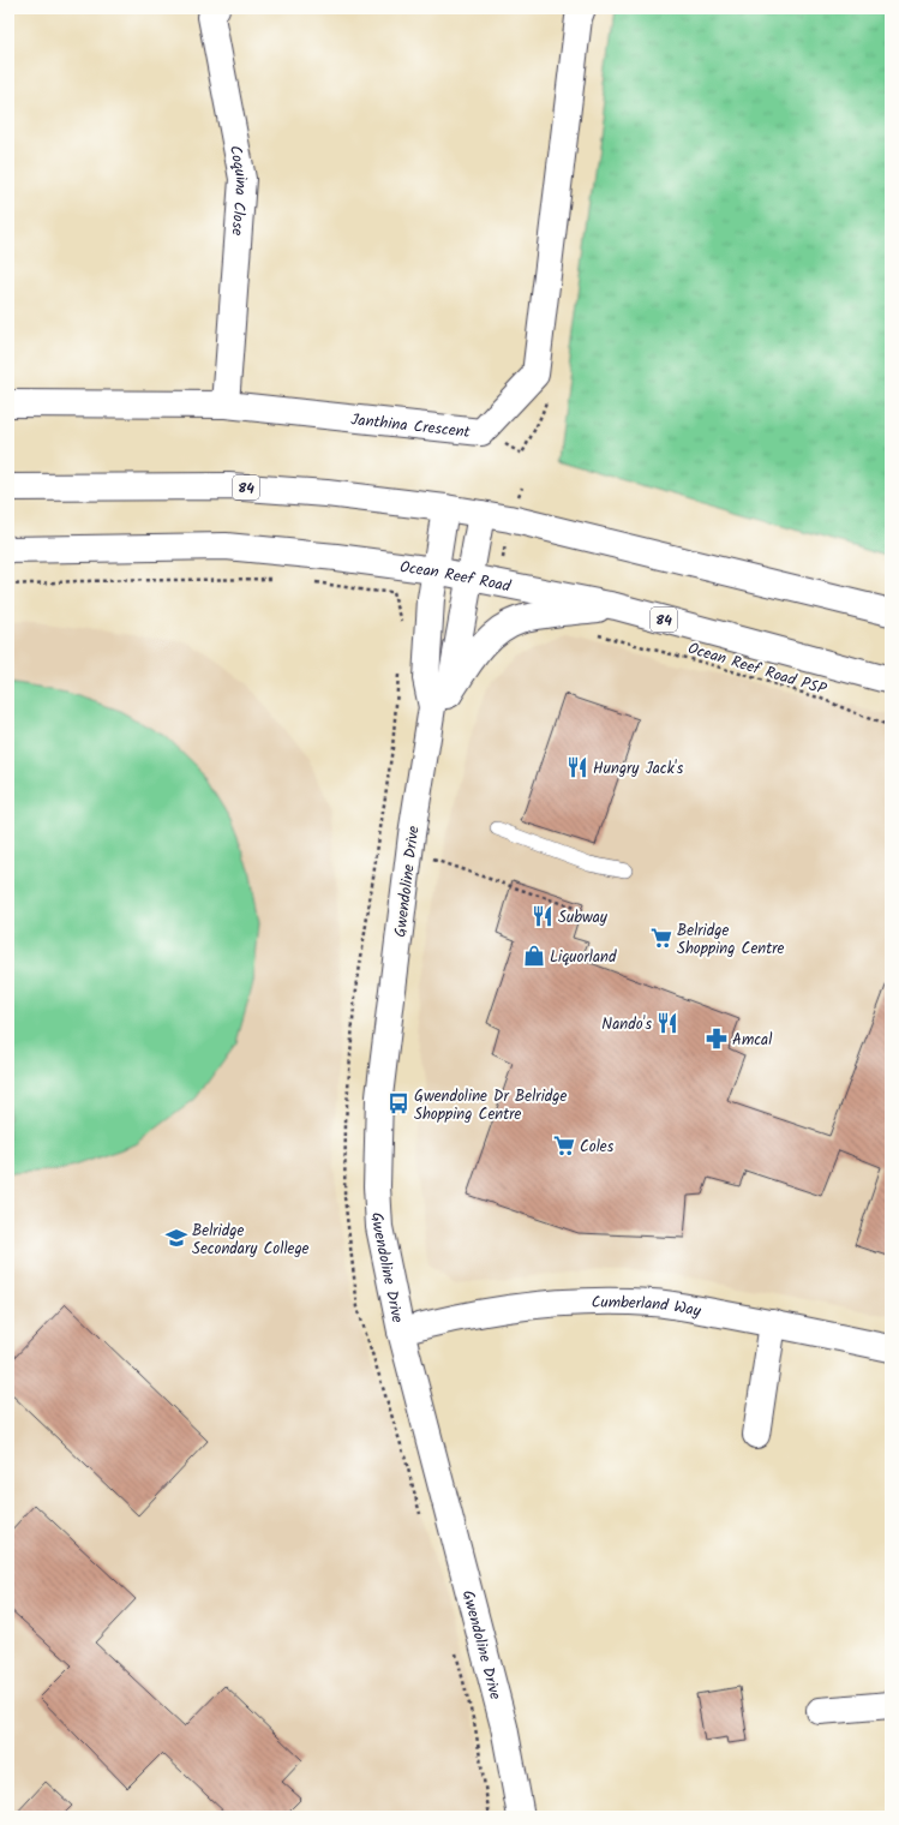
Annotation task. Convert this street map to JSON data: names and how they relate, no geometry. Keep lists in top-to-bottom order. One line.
{"streets":{"street":["Coquina Close","Janthina Crescent","84","Ocean Reef Road","Gwendoline Drive","Cumberland Way"],"path":["Ocean Reef Road PSP"]},"crossings":[["Coquina Close","Janthina Crescent"],["84","Gwendoline Drive"],["Ocean Reef Road","Gwendoline Drive"],["Gwendoline Drive","Cumberland Way"]],"places":{"restaurant":["Hungry Jack's","Subway","Nando's"],"supermarket":["Belridge Shopping Centre","Coles"],"shop":["Liquorland"],"pharmacy":["Amcal"],"bus stop":["Gwendoline Dr Belridge Shopping Centre"],"school or university":["Belridge Secondary College"]}}
